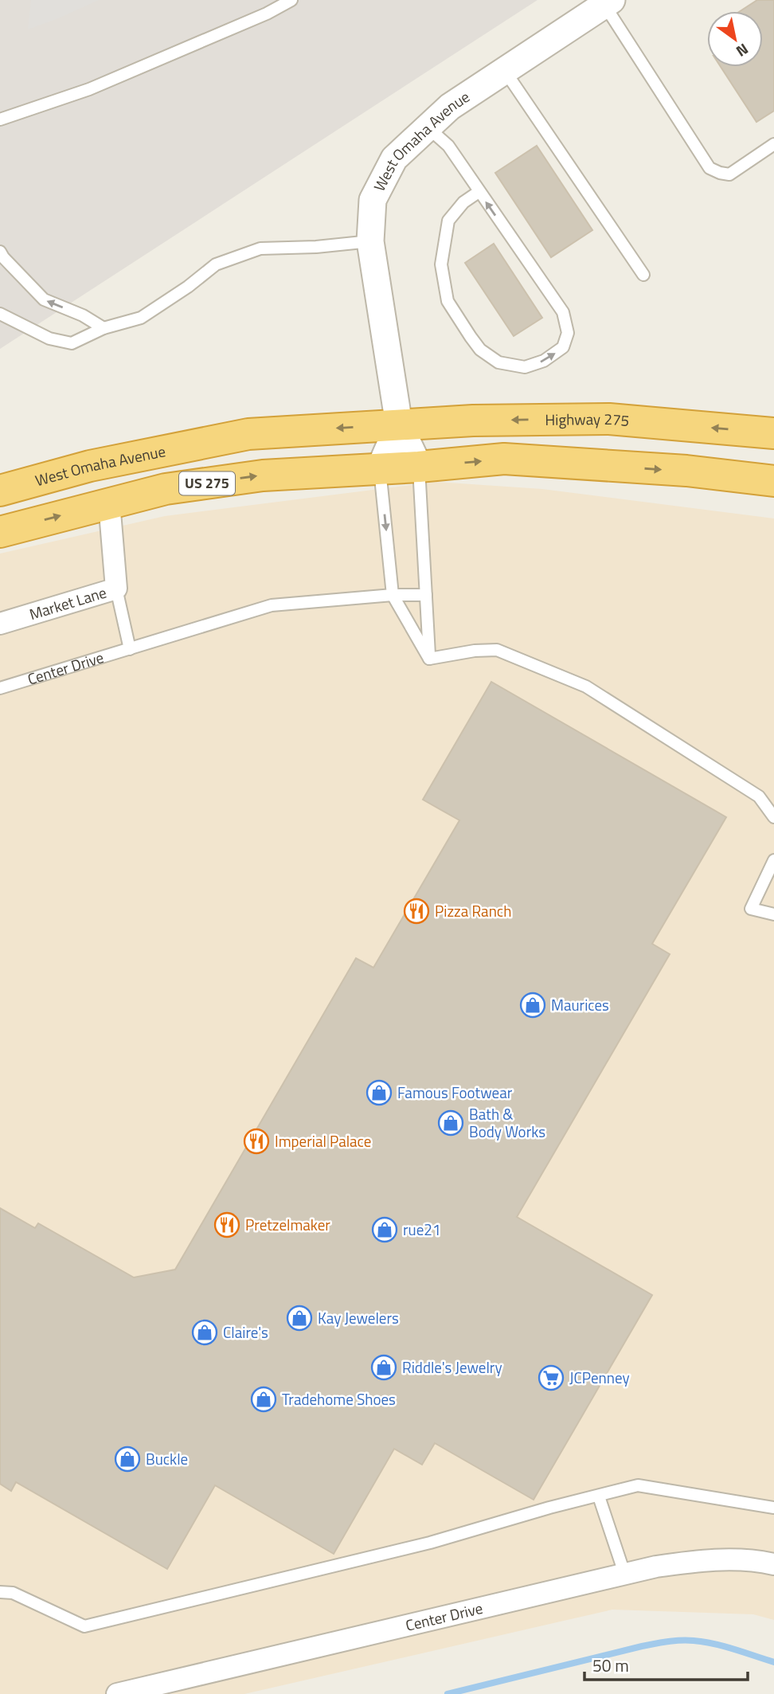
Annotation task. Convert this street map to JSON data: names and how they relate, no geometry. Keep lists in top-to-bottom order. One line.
{"streets":{"highway":["West Omaha Avenue","Highway 275","US 275"],"street":["Market Lane","Center Drive"]},"crossings":[["West Omaha Avenue","Highway 275"],["West Omaha Avenue","US 275"],["US 275","Market Lane"]],"one_way":["West Omaha Avenue"],"places":{"restaurant":["Pizza Ranch","Imperial Palace","Pretzelmaker"],"shop":["Maurices","Famous Footwear","Bath & Body Works","rue21","Kay Jewelers","Claire's","Riddle's Jewelry","Tradehome Shoes","Buckle"],"supermarket":["JCPenney"]},"scale_bar":"50 m","north":"bottom right"}
